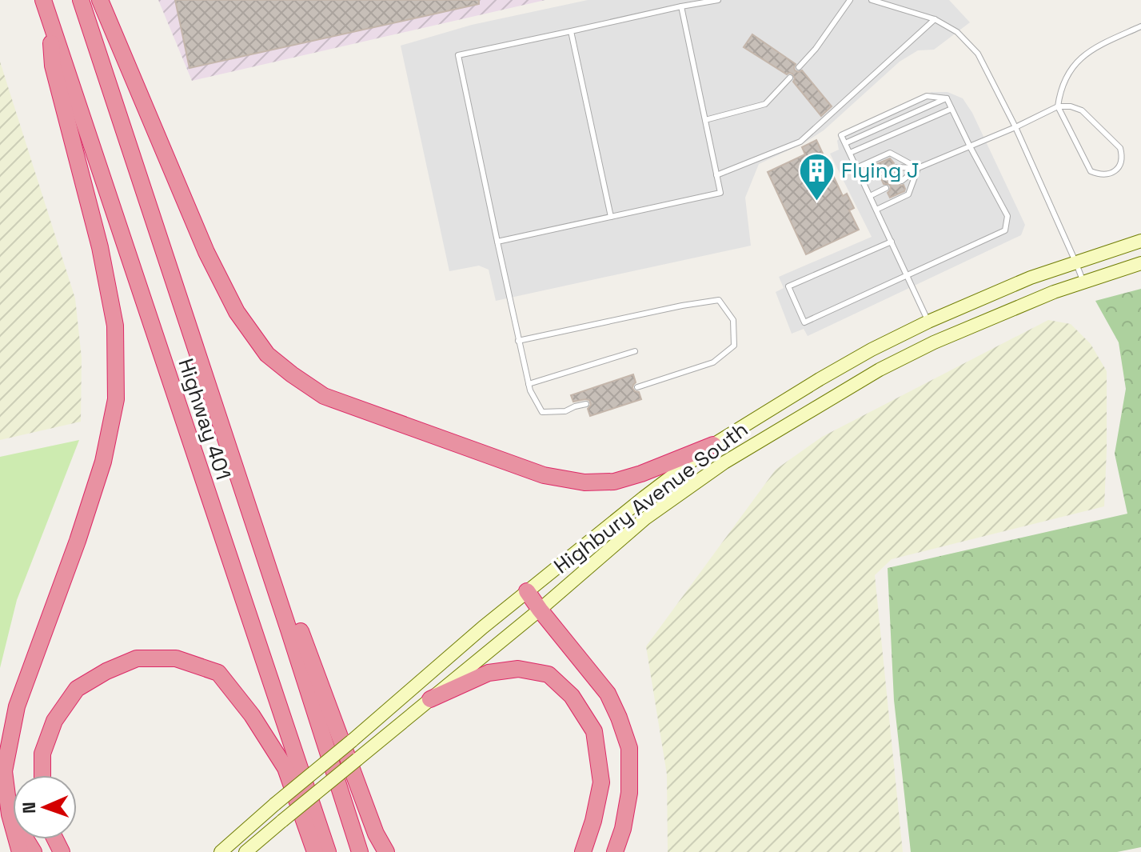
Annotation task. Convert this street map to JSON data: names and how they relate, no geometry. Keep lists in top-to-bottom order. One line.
{"streets":{"highway":["Highway 401"],"main road":["Highbury Avenue South"]},"places":{"building":["Flying J"]},"north":"left"}
